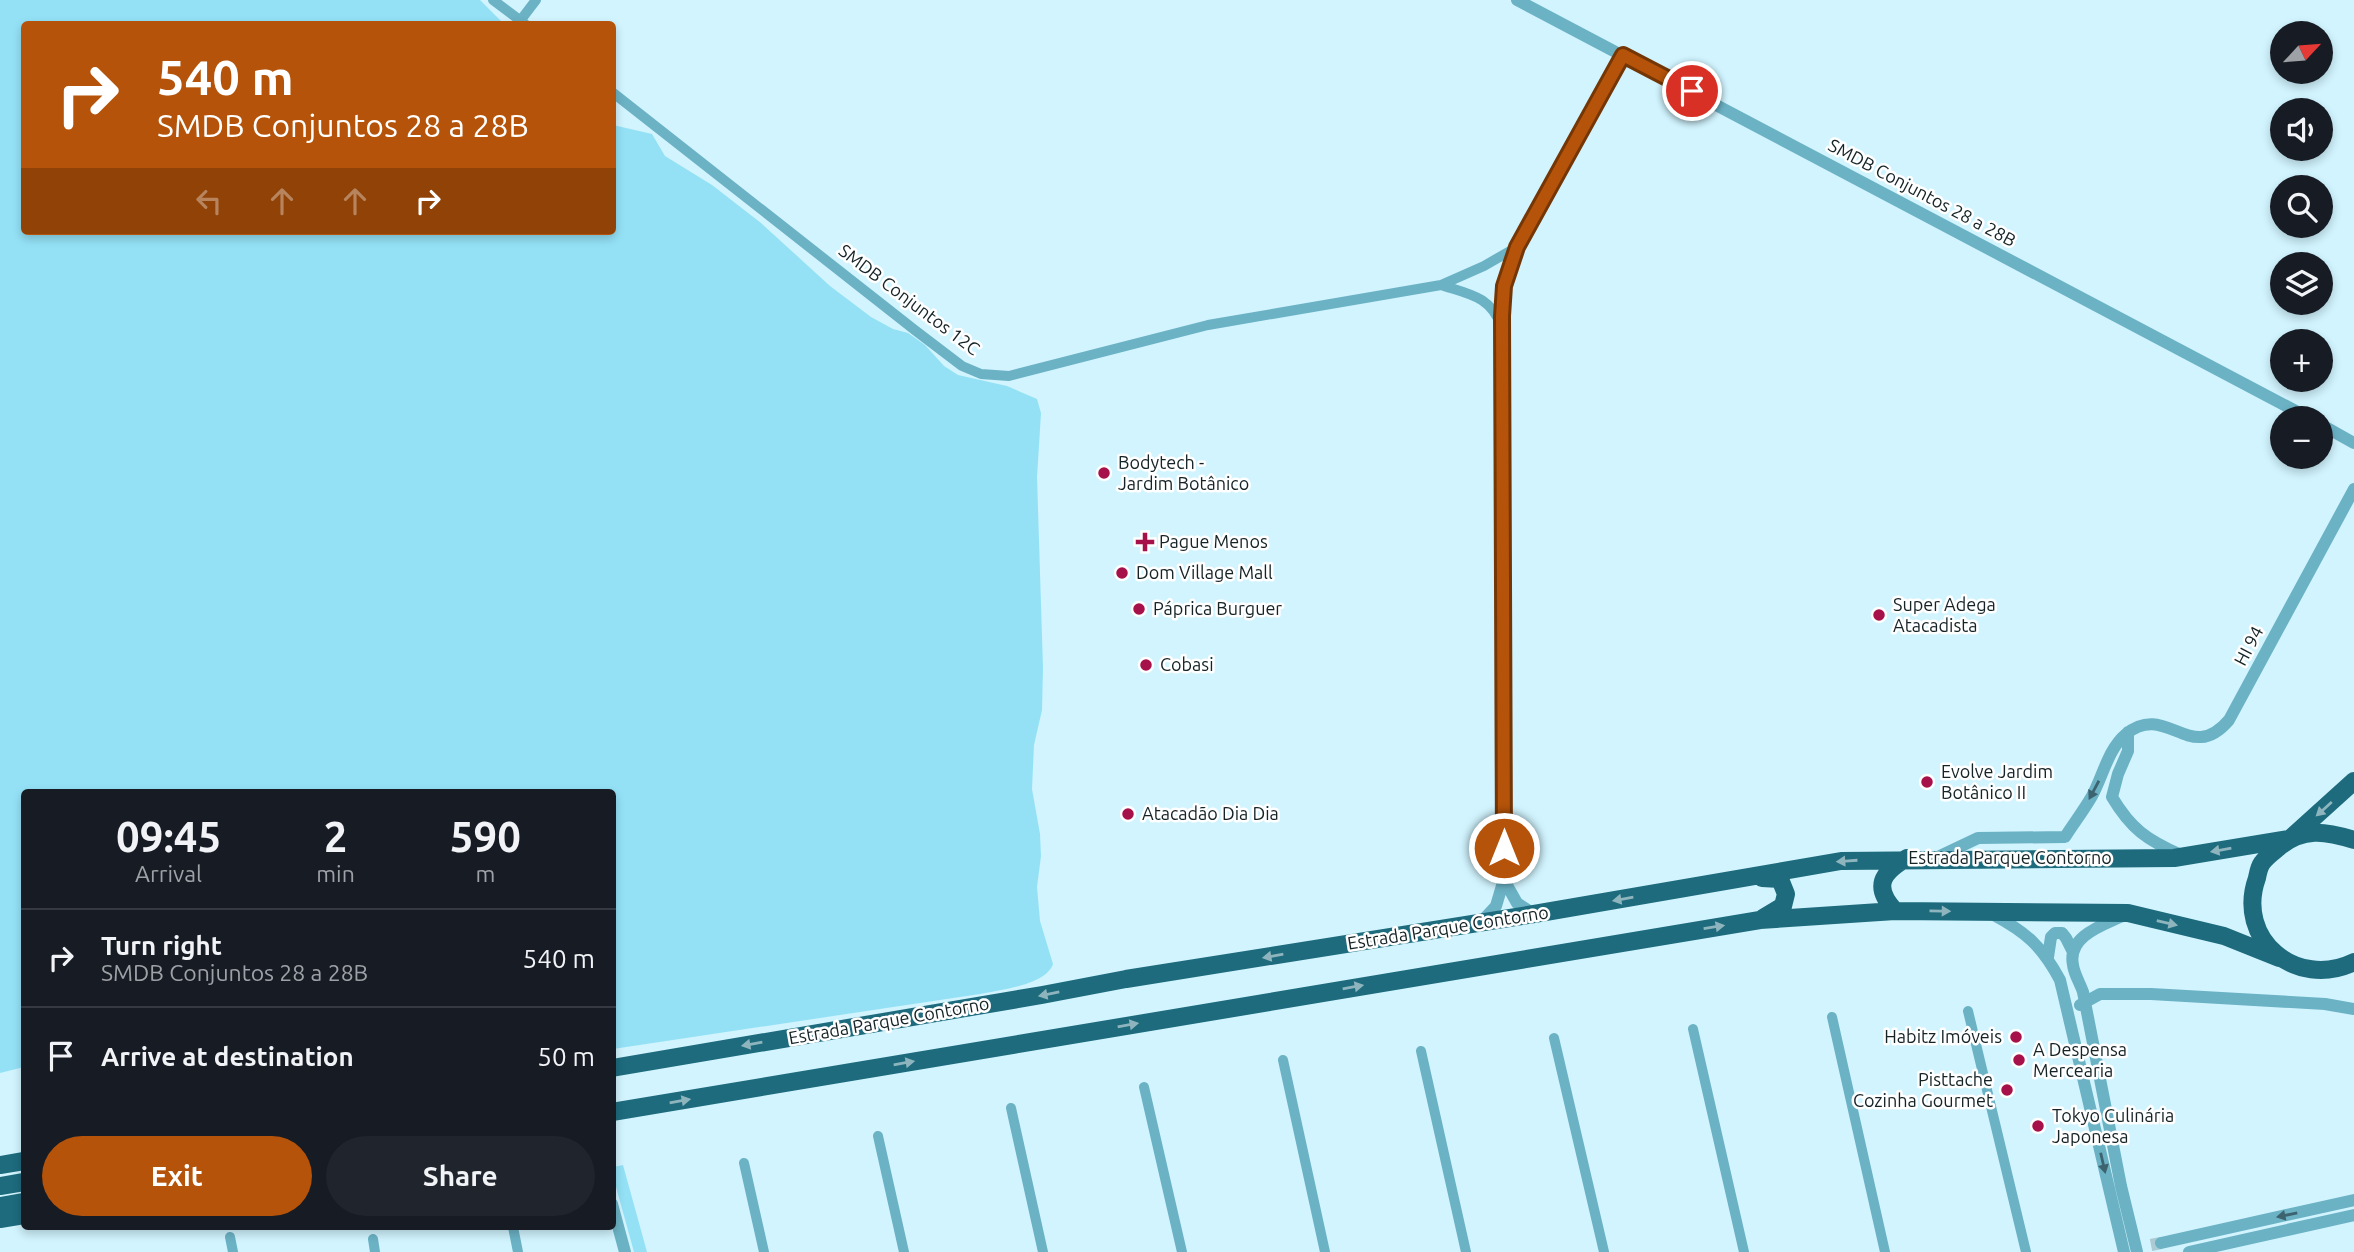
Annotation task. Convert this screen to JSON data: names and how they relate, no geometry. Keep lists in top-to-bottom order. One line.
{"streets":{"highway":["Estrada Parque Contorno"],"street":["SMDB Conjuntos 28 a 28B","SMDB Conjuntos 12C","HI 94"]},"places":{"other":["Bodytech - Jardim Botânico","Dom Village Mall","Páprica Burguer","Super Adega Atacadista","Cobasi","Evolve Jardim Botânico II","Atacadão Dia Dia","Habitz Imóveis","A Despensa Mercearia","Pisttache Cozinha Gourmet","Tokyo Culinária Japonesa"],"health":["Pague Menos"]},"north":"top right","page":{"map_buttons":["+","−"],"turn":["540 m","SMDB Conjuntos 28 a 28B"],"eta":["09:45","Arrival","2","min","590","m"],"list":[{"name":"Turn right","note":"SMDB Conjuntos 28 a 28B","value":"540 m"},{"name":"Arrive at destination","value":"50 m"}],"buttons":["Exit","Share"]}}
